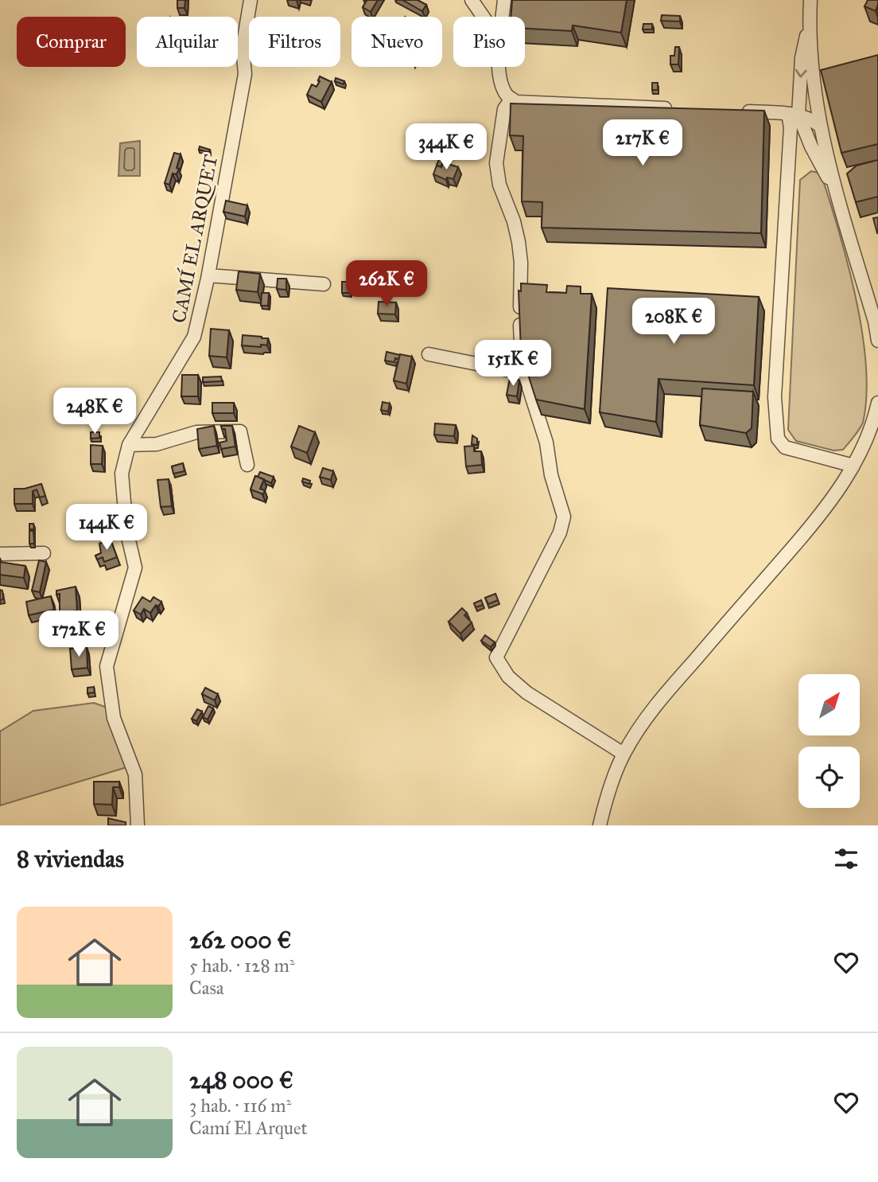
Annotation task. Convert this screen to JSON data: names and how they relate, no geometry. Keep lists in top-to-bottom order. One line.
{"streets":{"street":["CAMÍ EL ARQUET"]},"north":"top right","page":{"chip":["Comprar","Alquilar","Filtros","Nuevo","Piso"],"price":["217K €","344K €","262K €","208K €","151K €","248K €","144K €","172K €"],"heading":"8 viviendas","list":[{"name":"262 000 €","note":"5 hab. · 128 m² · Casa"},{"name":"248 000 €","note":"3 hab. · 116 m² · Camí El Arquet"}]}}
